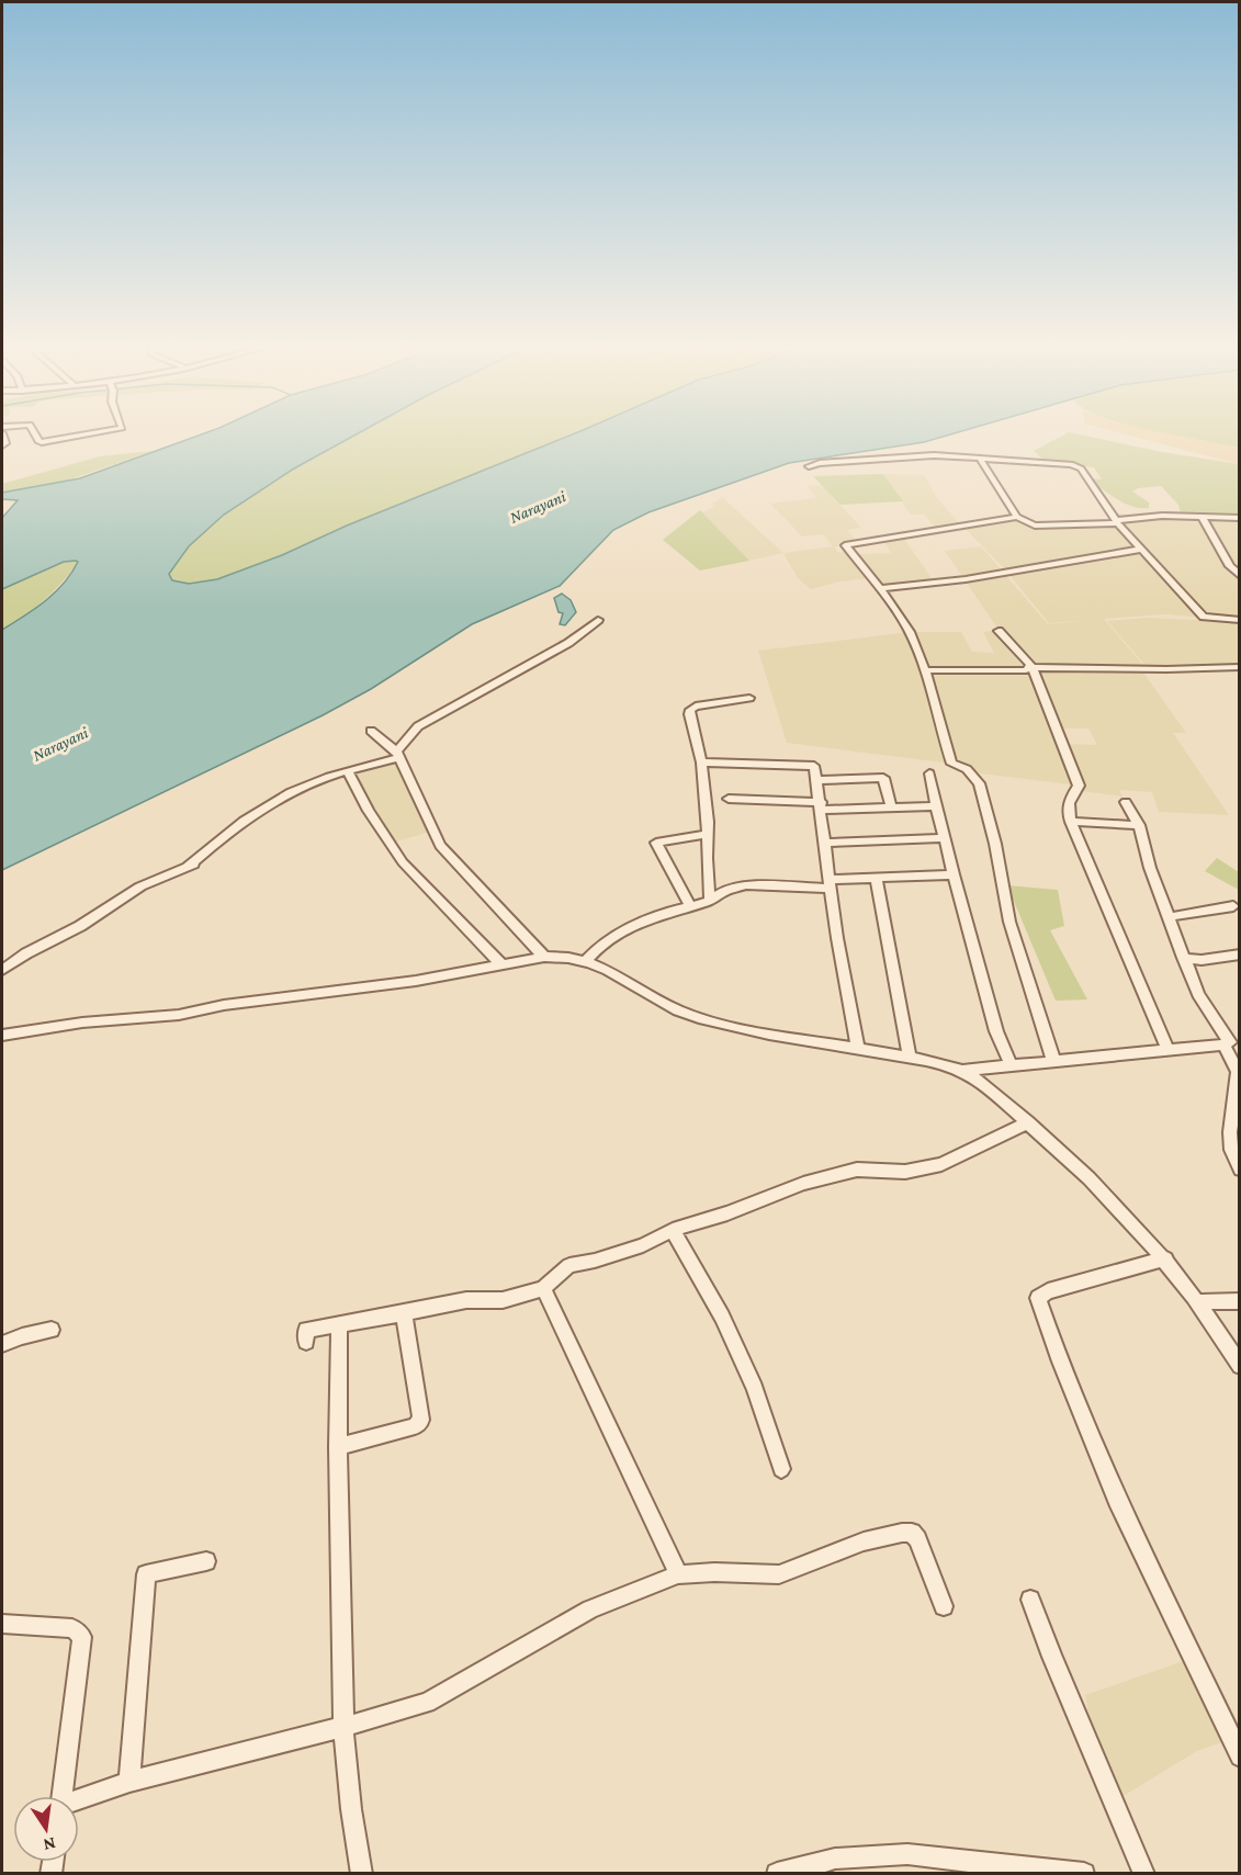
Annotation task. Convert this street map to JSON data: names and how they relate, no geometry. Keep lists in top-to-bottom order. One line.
{"water":["Narayani"],"north":"bottom"}
